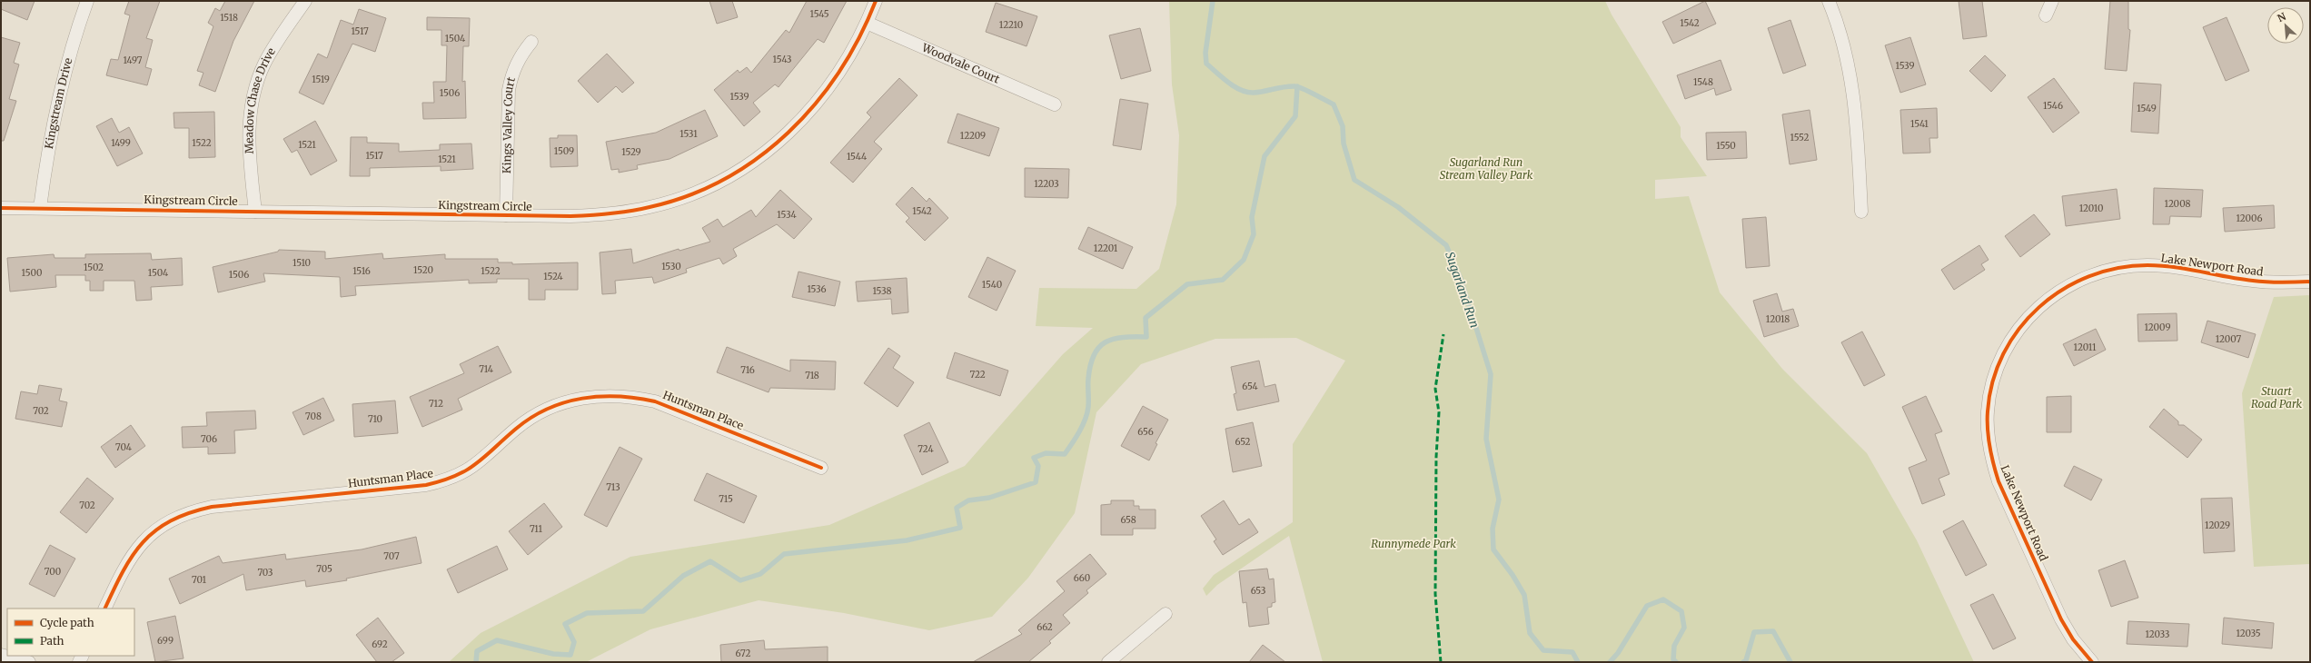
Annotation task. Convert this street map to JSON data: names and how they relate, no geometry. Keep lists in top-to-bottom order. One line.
{"streets":{"street":["Woodvale Court","Meadow Chase Drive","Kingstream Drive","Kings Valley Court","Kingstream Circle","Lake Newport Road","Huntsman Place"]},"crossings":[["Woodvale Court","Kingstream Circle"],["Meadow Chase Drive","Kingstream Circle"],["Kingstream Drive","Kingstream Circle"],["Kings Valley Court","Kingstream Circle"]],"water":["Sugarland Run"],"parks":["Sugarland Run Stream Valley Park","Stuart Road Park","Runnymede Park"],"house_numbers":["1545","1518","1542","12210","1517","1504","1543","1497","1539","1519","1548","1506","1539","1546","1549","1541","1531","12209","1552","1499","1522","1521","1550","1509","1529","1517","1544","1521","12203","12008","12010","1542","1534","12006","12201","1510","1530","1502","1520","1516","1522","1500","1504","1506","1524","1540","1536","1538","12018","12009","12007","12011","714","716","722","718","654","712","702","708","710","656","706","652","704","724","713","715","702","658","12029","711","707","705","700","703","660","701","653","662","12035","12033","699","692","672"],"legend":["Cycle path","Path"],"north":"top left"}
